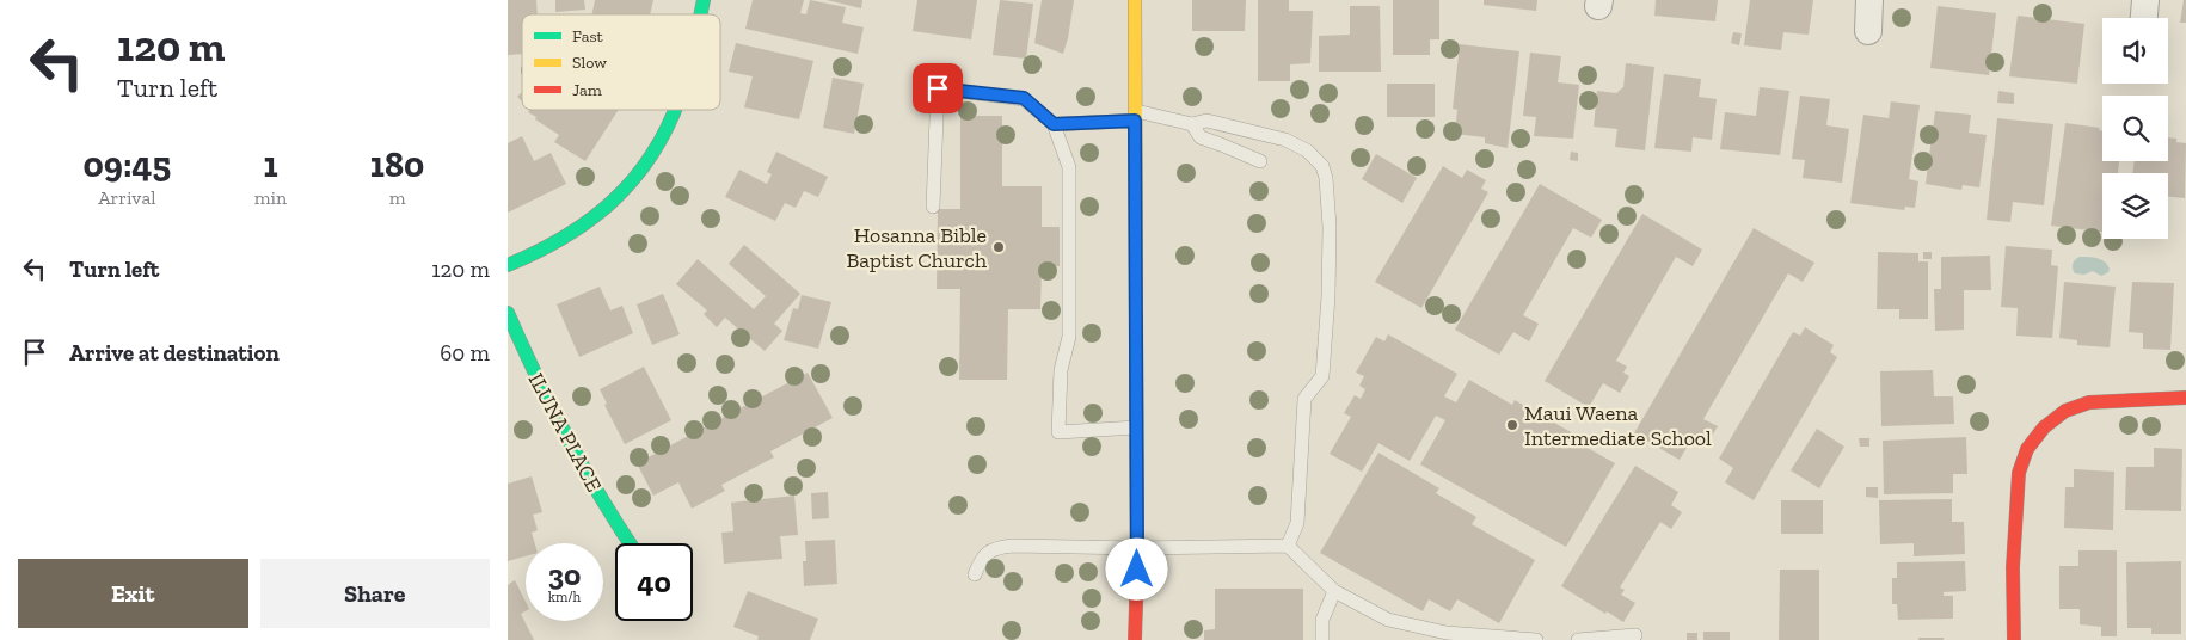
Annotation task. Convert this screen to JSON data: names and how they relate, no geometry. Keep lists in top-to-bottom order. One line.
{"streets":{"street":["ILUNA PLACE"]},"places":["Hosanna Bible Baptist Church","Maui Waena Intermediate School"],"legend":["Fast","Slow","Jam"],"page":{"turn":["120 m","Turn left"],"eta":["09:45","Arrival","1","min","180","m"],"list":[{"name":"Turn left","value":"120 m"},{"name":"Arrive at destination","value":"60 m"}],"speed":"30 km/h","limit":"40","buttons":["Exit","Share"]}}
